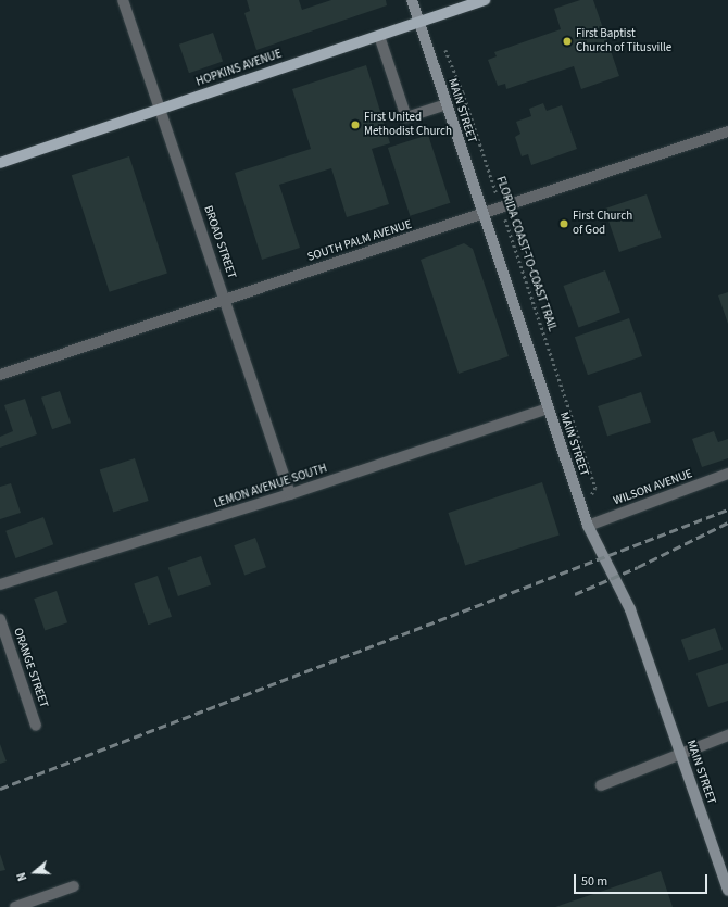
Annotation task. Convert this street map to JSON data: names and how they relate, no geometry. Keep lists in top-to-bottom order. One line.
{"streets":{"main road":["HOPKINS AVENUE"],"street":["MAIN STREET","SOUTH PALM AVENUE","BROAD STREET","LEMON AVENUE SOUTH","WILSON AVENUE","ORANGE STREET"],"path":["FLORIDA COAST-TO-COAST TRAIL"]},"crossings":[["HOPKINS AVENUE","MAIN STREET"],["HOPKINS AVENUE","BROAD STREET"],["MAIN STREET","SOUTH PALM AVENUE"],["MAIN STREET","FLORIDA COAST-TO-COAST TRAIL"],["MAIN STREET","LEMON AVENUE SOUTH"],["MAIN STREET","WILSON AVENUE"],["SOUTH PALM AVENUE","BROAD STREET"],["SOUTH PALM AVENUE","FLORIDA COAST-TO-COAST TRAIL"],["BROAD STREET","LEMON AVENUE SOUTH"]],"places":["First Baptist Church of Titusville","First United Methodist Church","First Church of God"],"scale_bar":"50 m","north":"left"}
